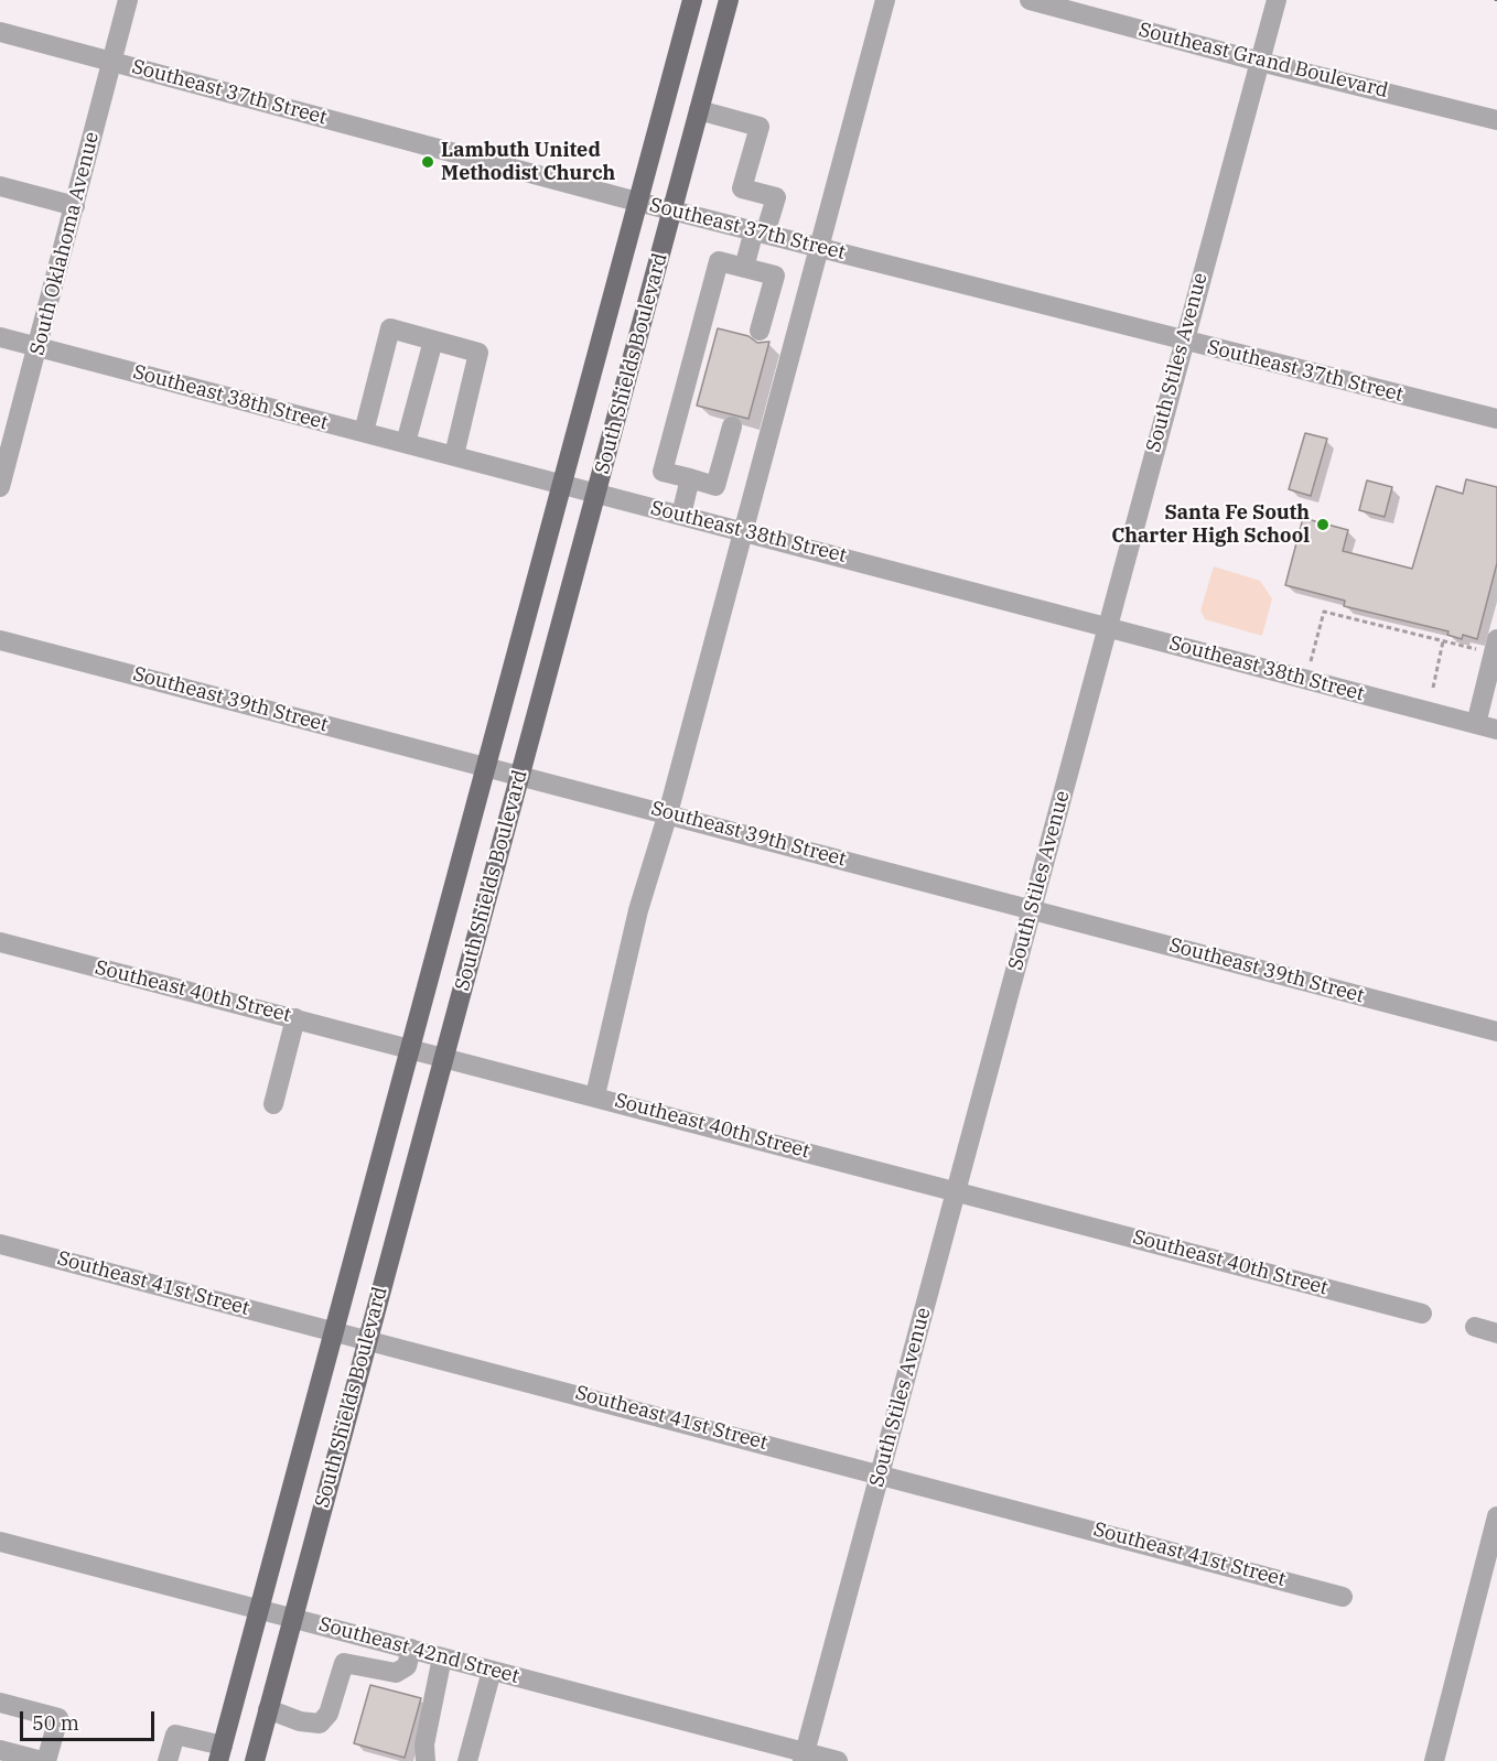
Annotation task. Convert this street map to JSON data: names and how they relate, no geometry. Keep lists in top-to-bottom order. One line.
{"streets":{"main road":["South Shields Boulevard"],"street":["Southeast Grand Boulevard","Southeast 37th Street","South Oklahoma Avenue","South Stiles Avenue","Southeast 38th Street","Southeast 39th Street","Southeast 40th Street","Southeast 41st Street","Southeast 42nd Street"]},"crossings":[["Southeast Grand Boulevard","South Stiles Avenue"],["Southeast 37th Street","South Oklahoma Avenue"],["Southeast 37th Street","South Stiles Avenue"],["Southeast 37th Street","South Shields Boulevard"],["South Oklahoma Avenue","Southeast 38th Street"],["South Stiles Avenue","Southeast 38th Street"],["South Stiles Avenue","Southeast 39th Street"],["South Stiles Avenue","Southeast 40th Street"],["South Stiles Avenue","Southeast 41st Street"],["South Stiles Avenue","Southeast 42nd Street"],["South Shields Boulevard","Southeast 38th Street"],["South Shields Boulevard","Southeast 39th Street"],["South Shields Boulevard","Southeast 40th Street"],["South Shields Boulevard","Southeast 41st Street"],["South Shields Boulevard","Southeast 42nd Street"]],"places":["Lambuth United Methodist Church","Santa Fe South Charter High School"],"scale_bar":"50 m"}
